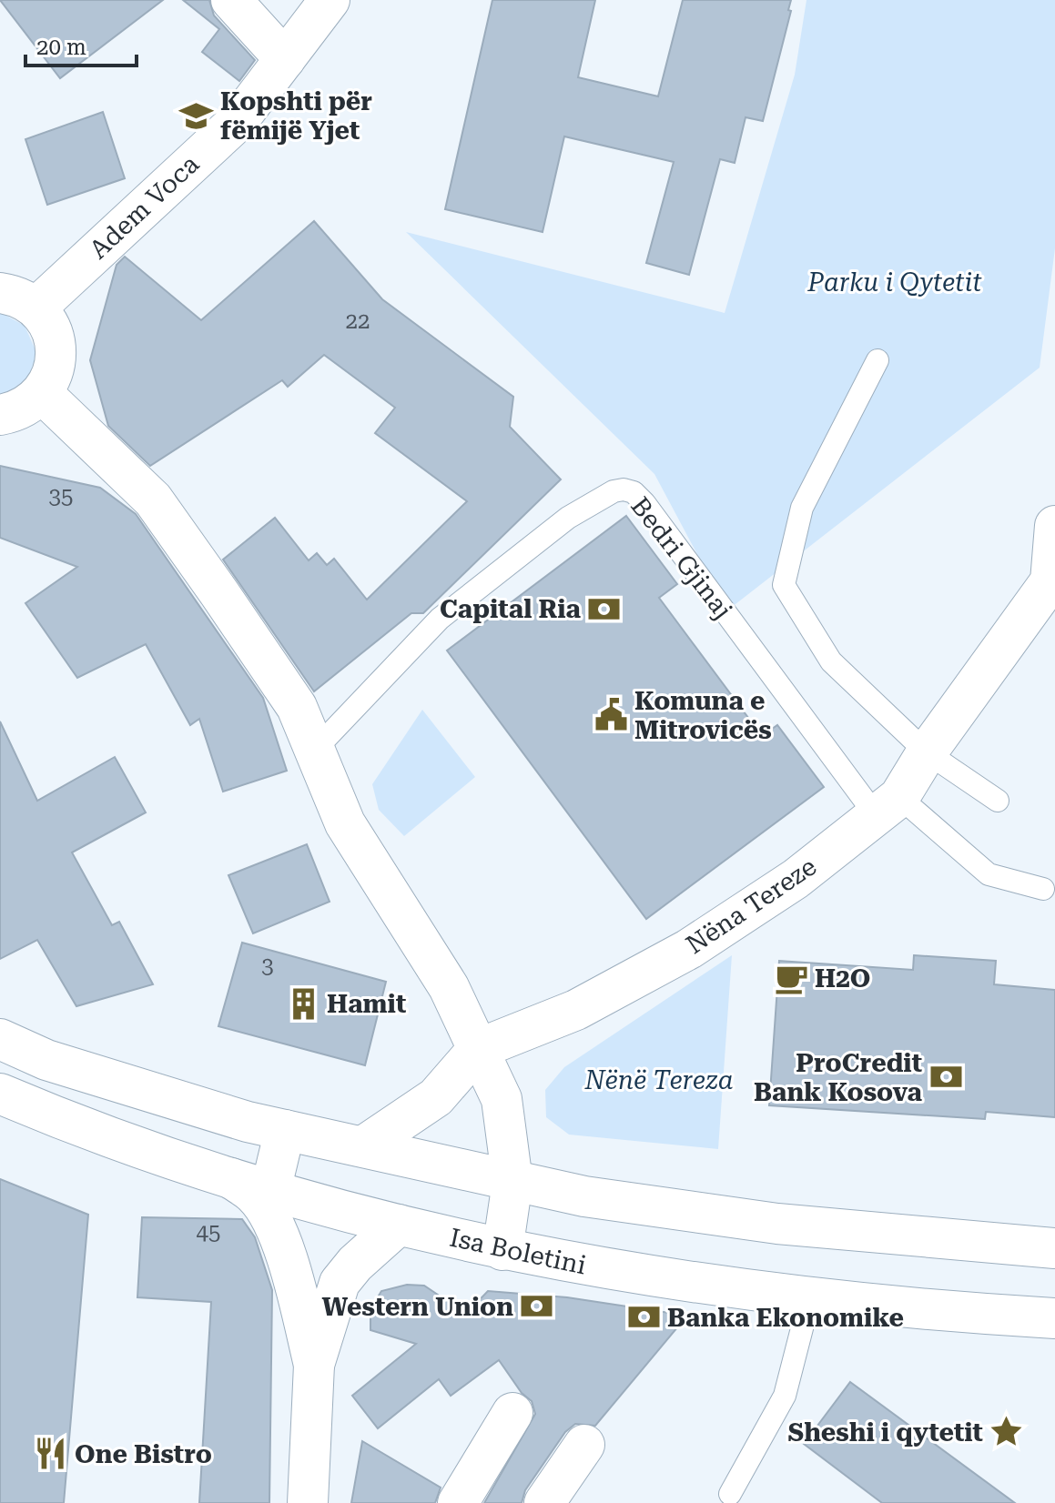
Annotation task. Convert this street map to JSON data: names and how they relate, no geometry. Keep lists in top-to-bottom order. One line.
{"streets":{"street":["Adem Voca","Nëna Tereze","Isa Boletini"],"lane":["Bedri Gjinaj"]},"crossings":[["Bedri Gjinaj","Nëna Tereze"]],"parks":["Parku i Qytetit","Nënë Tereza"],"places":{"school or university":["Kopshti për fëmijë Yjet"],"bank":["Capital Ria","ProCredit Bank Kosova","Western Union","Banka Ekonomike"],"public building":["Komuna e Mitrovicës"],"cafe":["H2O"],"building":["Hamit"],"place":["Sheshi i qytetit"],"restaurant":["One Bistro"]},"house_numbers":["22","35","3","45"],"scale_bar":"20 m"}
